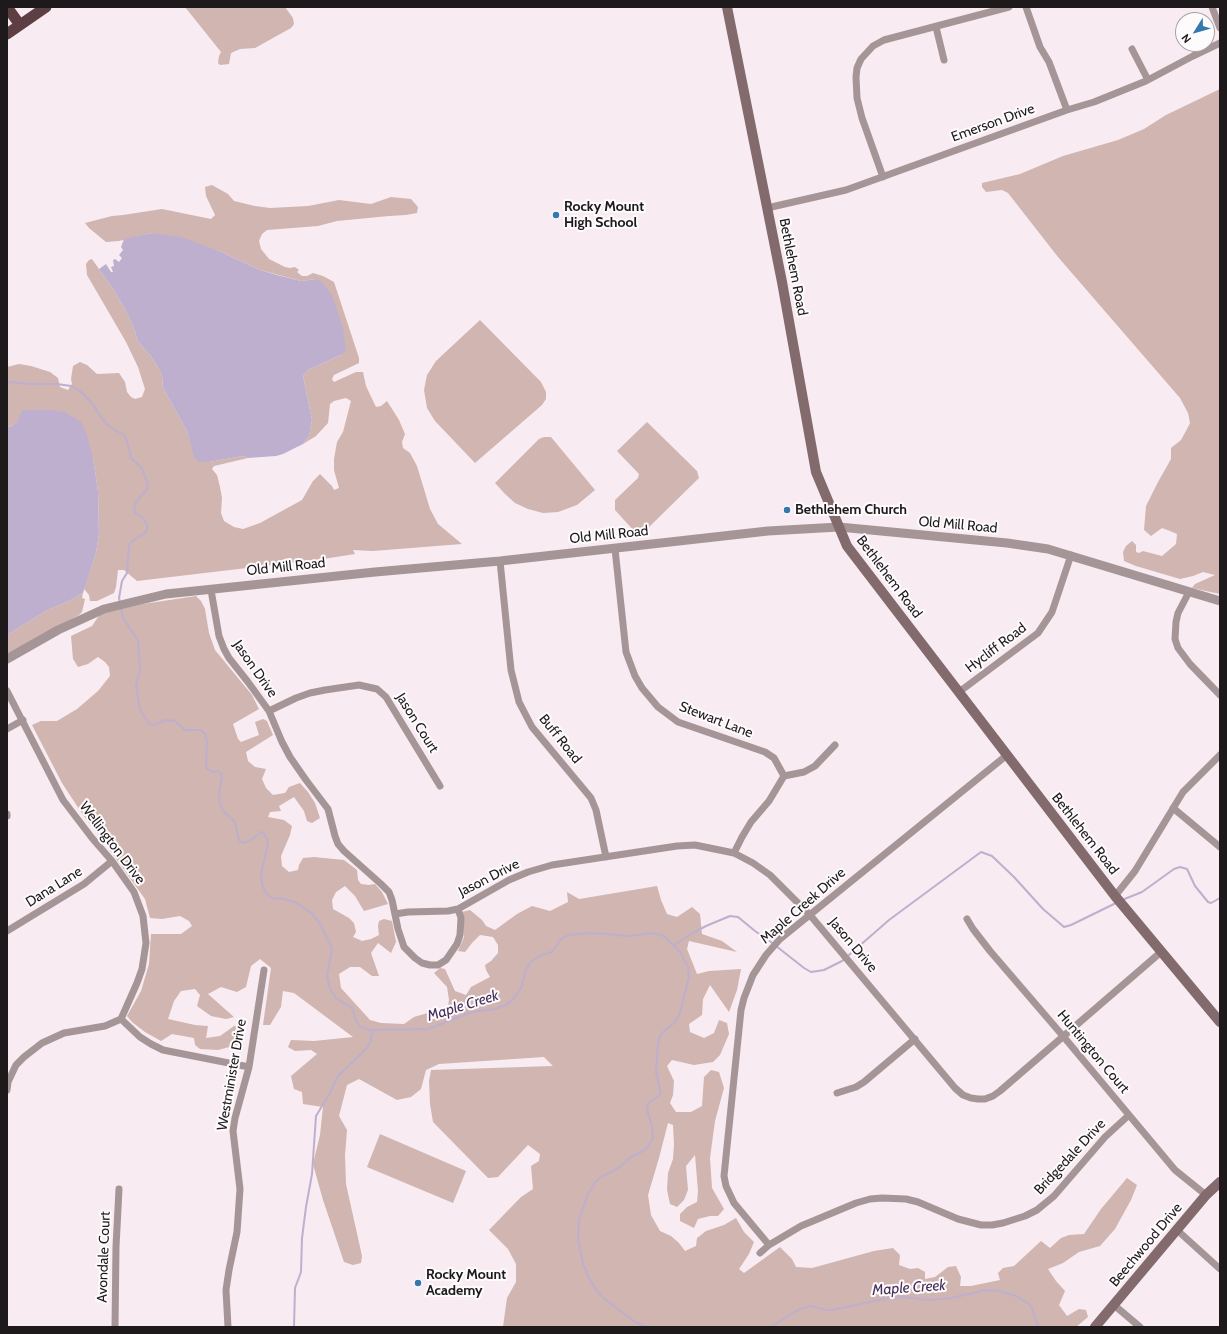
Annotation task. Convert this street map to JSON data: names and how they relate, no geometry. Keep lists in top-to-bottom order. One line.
{"streets":{"main road":["Bethlehem Road","Beechwood Drive"],"street":["Emerson Drive","Old Mill Road","Hycliff Road","Jason Drive","Stewart Lane","Jason Court","Buff Road","Wellington Drive","Dana Lane","Maple Creek Drive","Huntington Court","Westminister Drive","Bridgedale Drive","Avondale Court"]},"crossings":[["Emerson Drive","Bethlehem Road"],["Bethlehem Road","Old Mill Road"],["Bethlehem Road","Hycliff Road"],["Bethlehem Road","Jason Drive"],["Bethlehem Road","Maple Creek Drive"],["Old Mill Road","Hycliff Road"],["Old Mill Road","Jason Drive"],["Old Mill Road","Stewart Lane"],["Old Mill Road","Buff Road"],["Jason Drive","Jason Court"],["Jason Drive","Buff Road"],["Jason Drive","Maple Creek Drive"],["Jason Drive","Huntington Court"],["Wellington Drive","Dana Lane"],["Maple Creek Drive","Bridgedale Drive"],["Huntington Court","Bridgedale Drive"],["Huntington Court","Beechwood Drive"]],"water":["Maple Creek"],"places":["Rocky Mount High School","Bethlehem Church","Rocky Mount Academy"],"north":"bottom left"}
